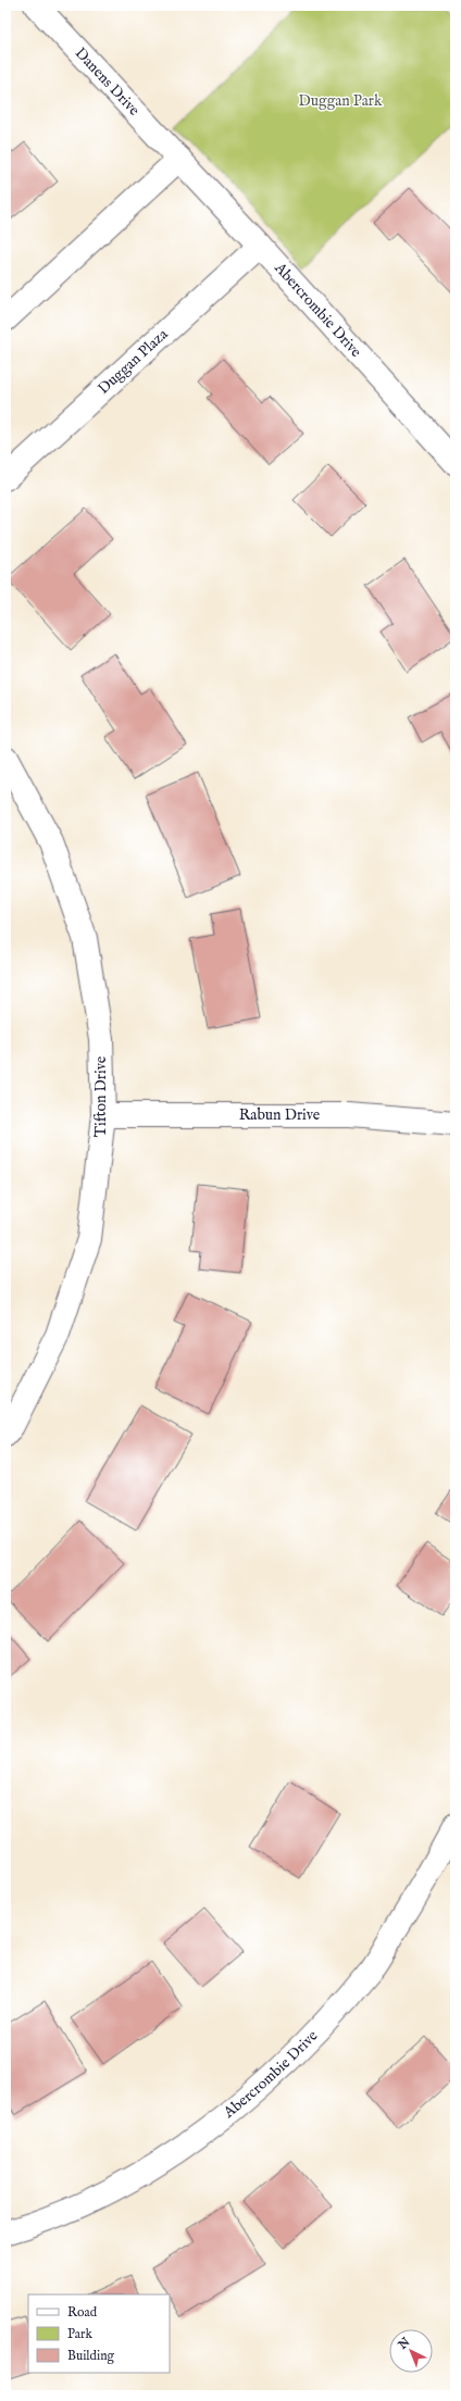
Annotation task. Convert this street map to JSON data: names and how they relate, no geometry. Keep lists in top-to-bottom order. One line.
{"streets":{"street":["Danens Drive","Abercrombie Drive","Duggan Plaza","Tifton Drive","Rabun Drive"]},"crossings":[["Danens Drive","Abercrombie Drive"],["Abercrombie Drive","Duggan Plaza"],["Tifton Drive","Rabun Drive"]],"parks":["Duggan Park"],"legend":["Road","Park","Building"],"north":"top left"}
